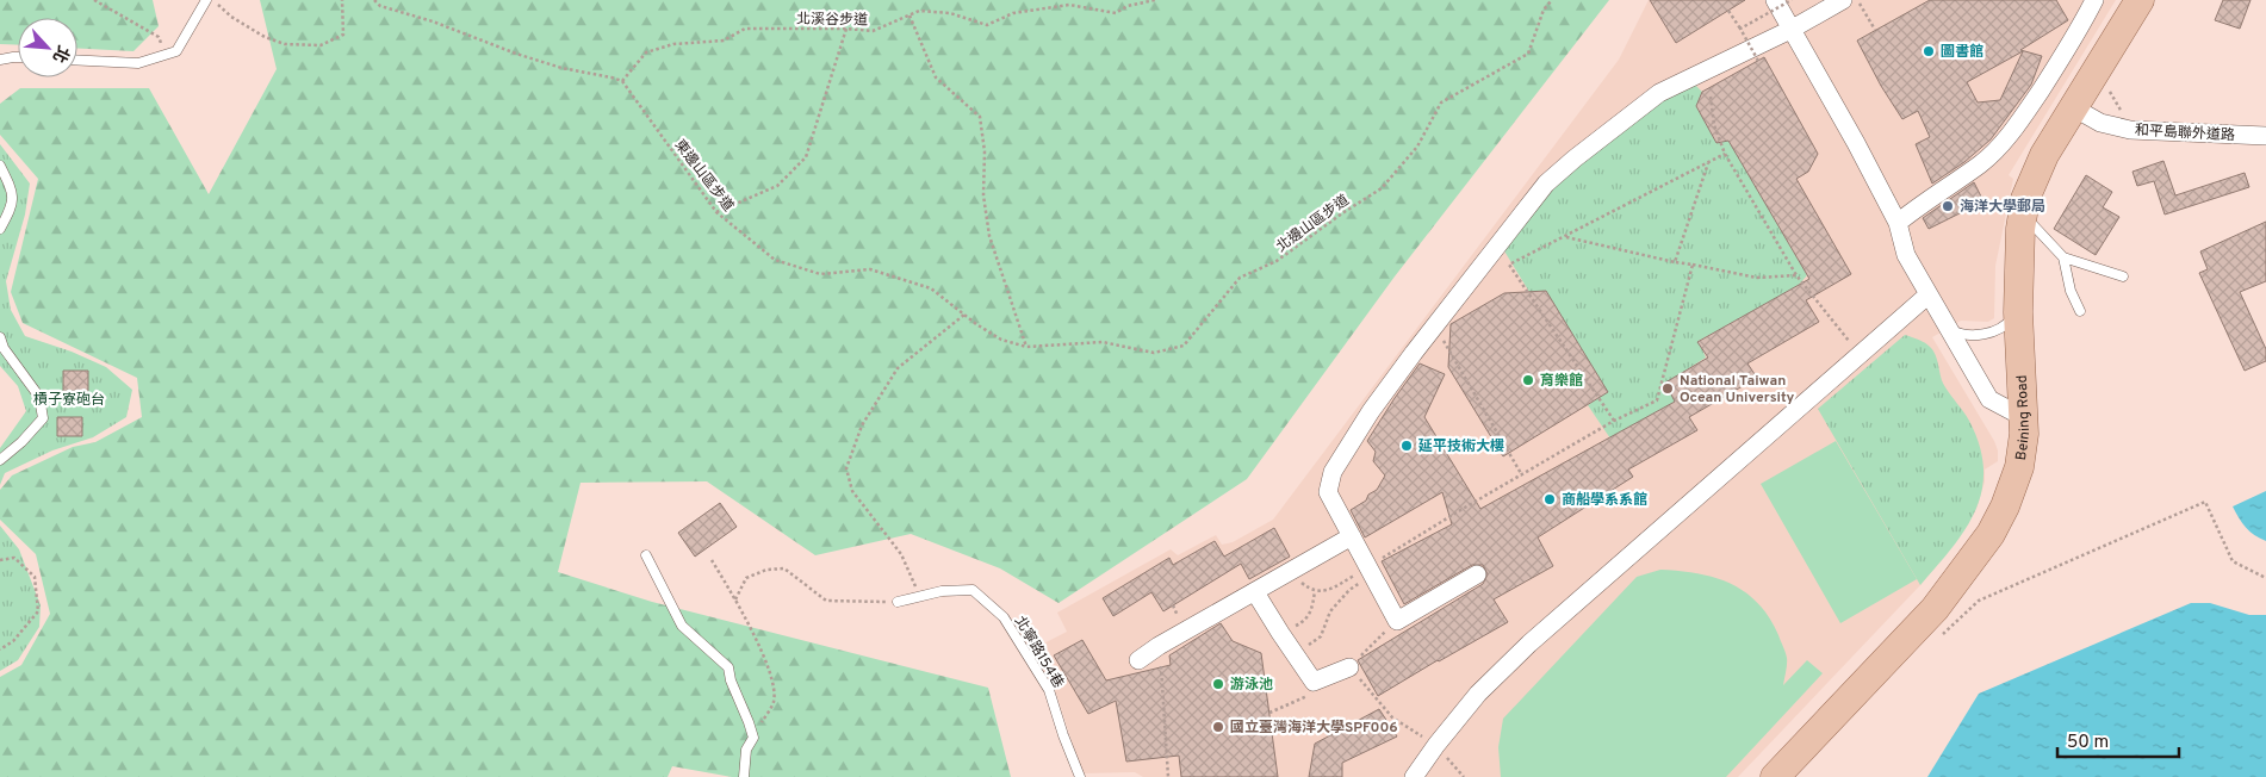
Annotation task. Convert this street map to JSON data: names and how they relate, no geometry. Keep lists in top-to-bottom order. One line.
{"streets":{"main road":["Beining Road"],"street":["和平島聯外道路"],"lane":["北寧路154巷"],"path":["北溪谷步道","東邊山區步道","北邊山區步道"]},"crossings":[["北溪谷步道","東邊山區步道"],["和平島聯外道路","Beining Road"],["東邊山區步道","北邊山區步道"]],"parks":["槓子寮砲台"],"places":["圖書館","海洋大學郵局","育樂館","National Taiwan Ocean University","延平技術大樓","商船學系系館","游泳池","國立臺灣海洋大學SPF006"],"scale_bar":"50 m","north":"bottom right"}
